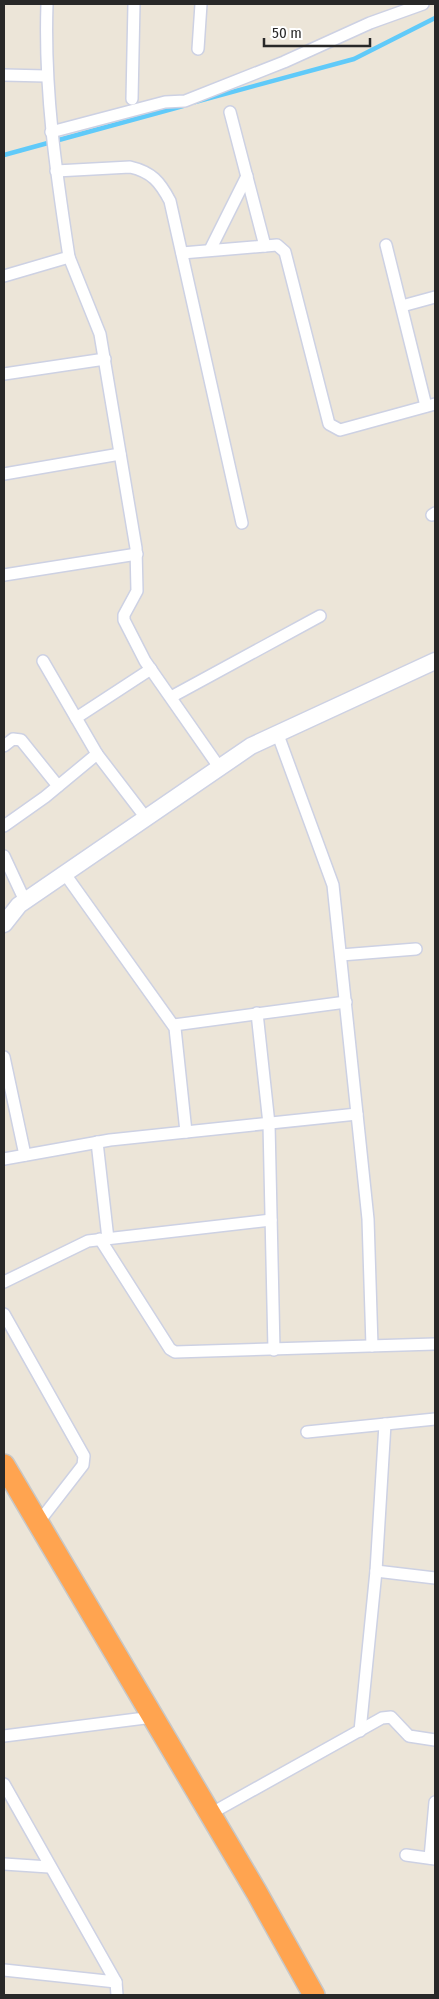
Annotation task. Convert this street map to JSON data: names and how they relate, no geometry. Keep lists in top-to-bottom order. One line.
{"scale_bar":"50 m"}
